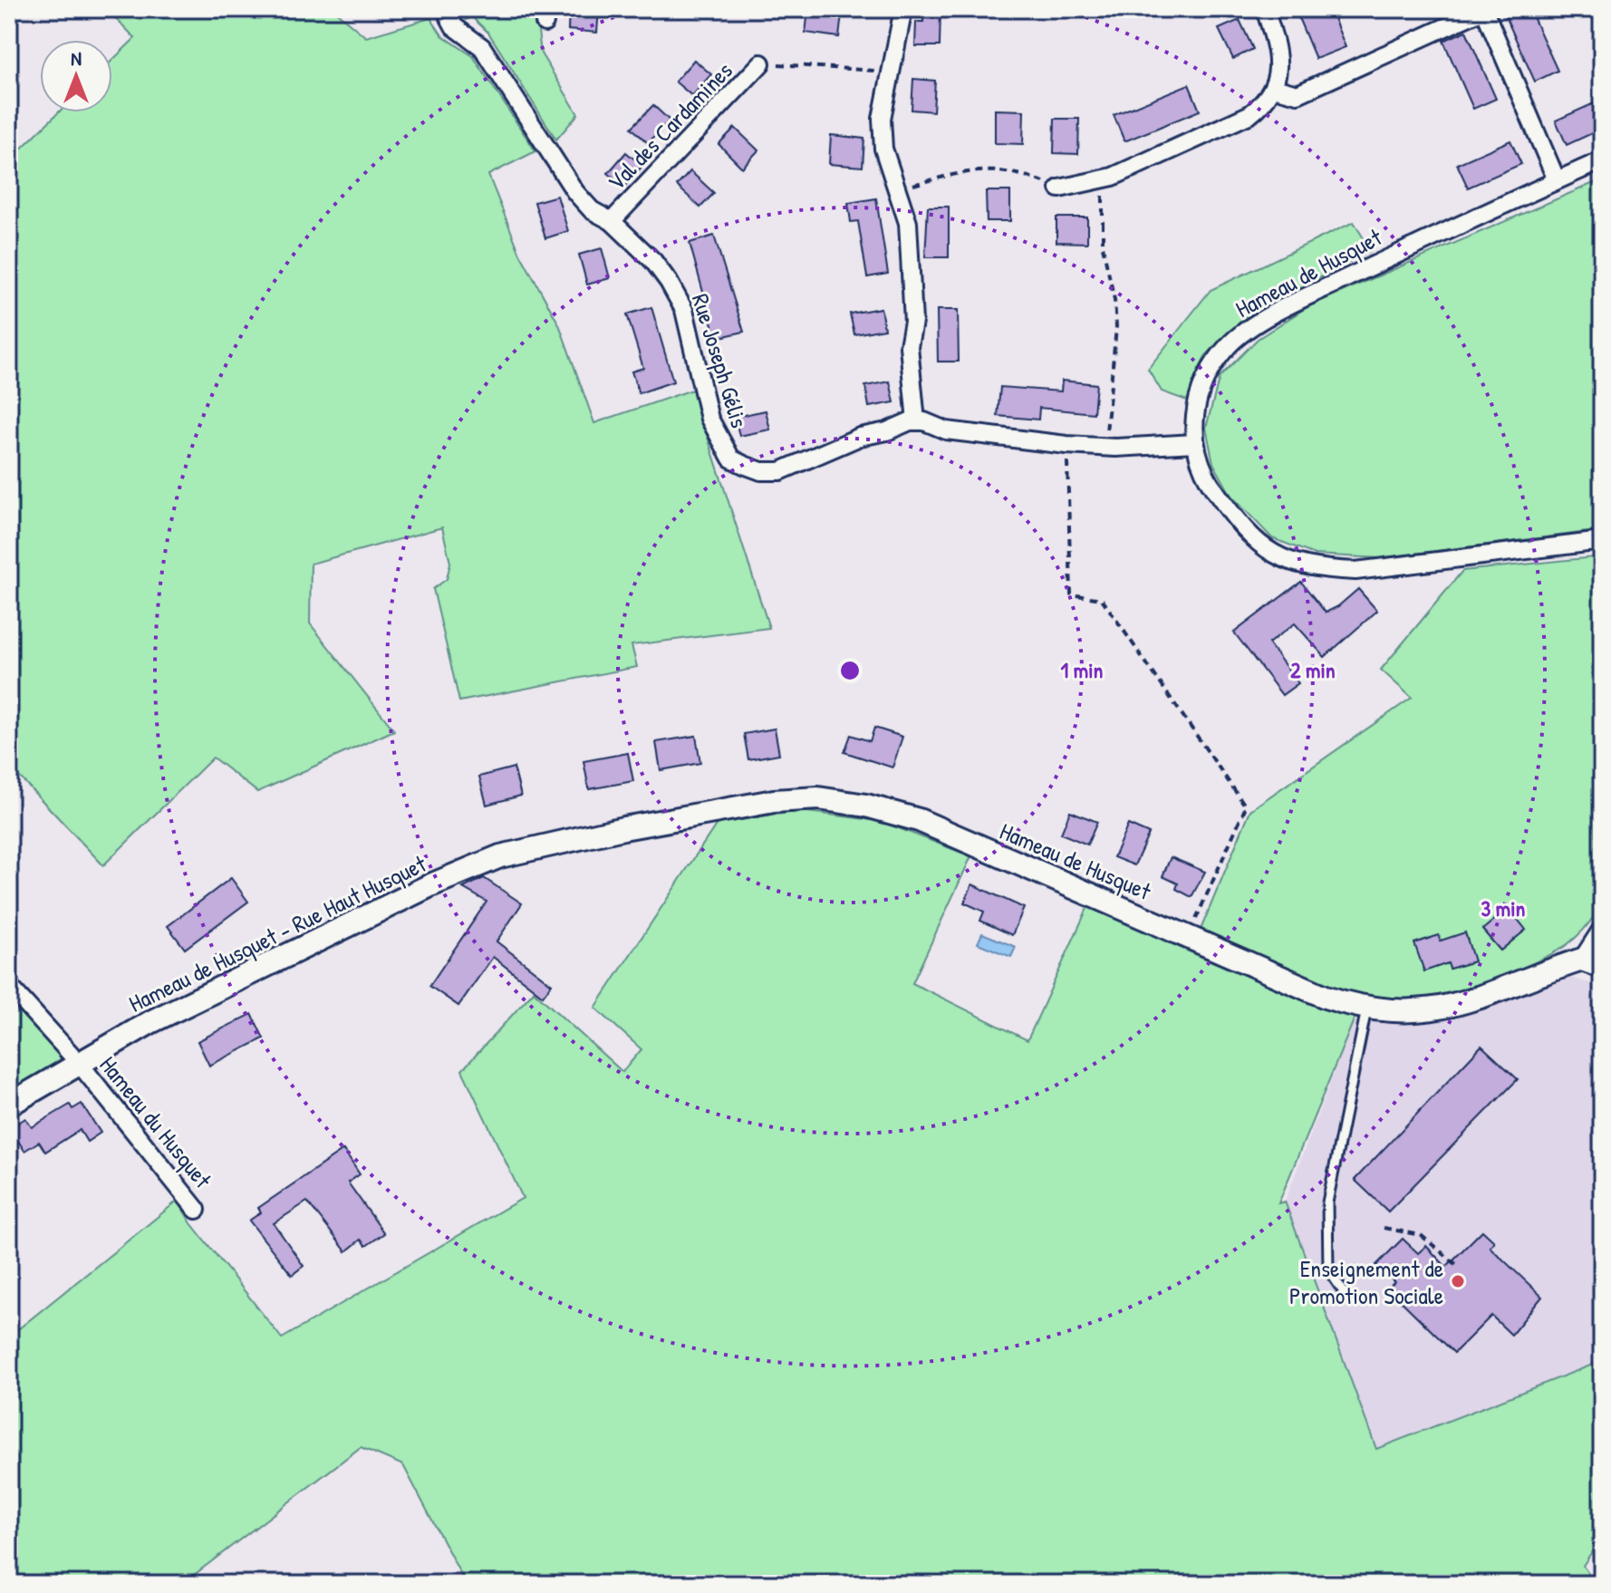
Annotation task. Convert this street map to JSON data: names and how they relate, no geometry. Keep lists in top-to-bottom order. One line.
{"streets":{"street":["Val des Cardamines","Hameau de Husquet","Rue Joseph Gélis","Hameau de Husquet - Rue Haut Husquet","Hameau du Husquet"]},"crossings":[["Val des Cardamines","Rue Joseph Gélis"],["Hameau de Husquet","Hameau de Husquet - Rue Haut Husquet"],["Hameau de Husquet - Rue Haut Husquet","Hameau du Husquet"]],"places":["Enseignement de Promotion Sociale"],"north":"top","rings":["1 min","2 min","3 min"]}
